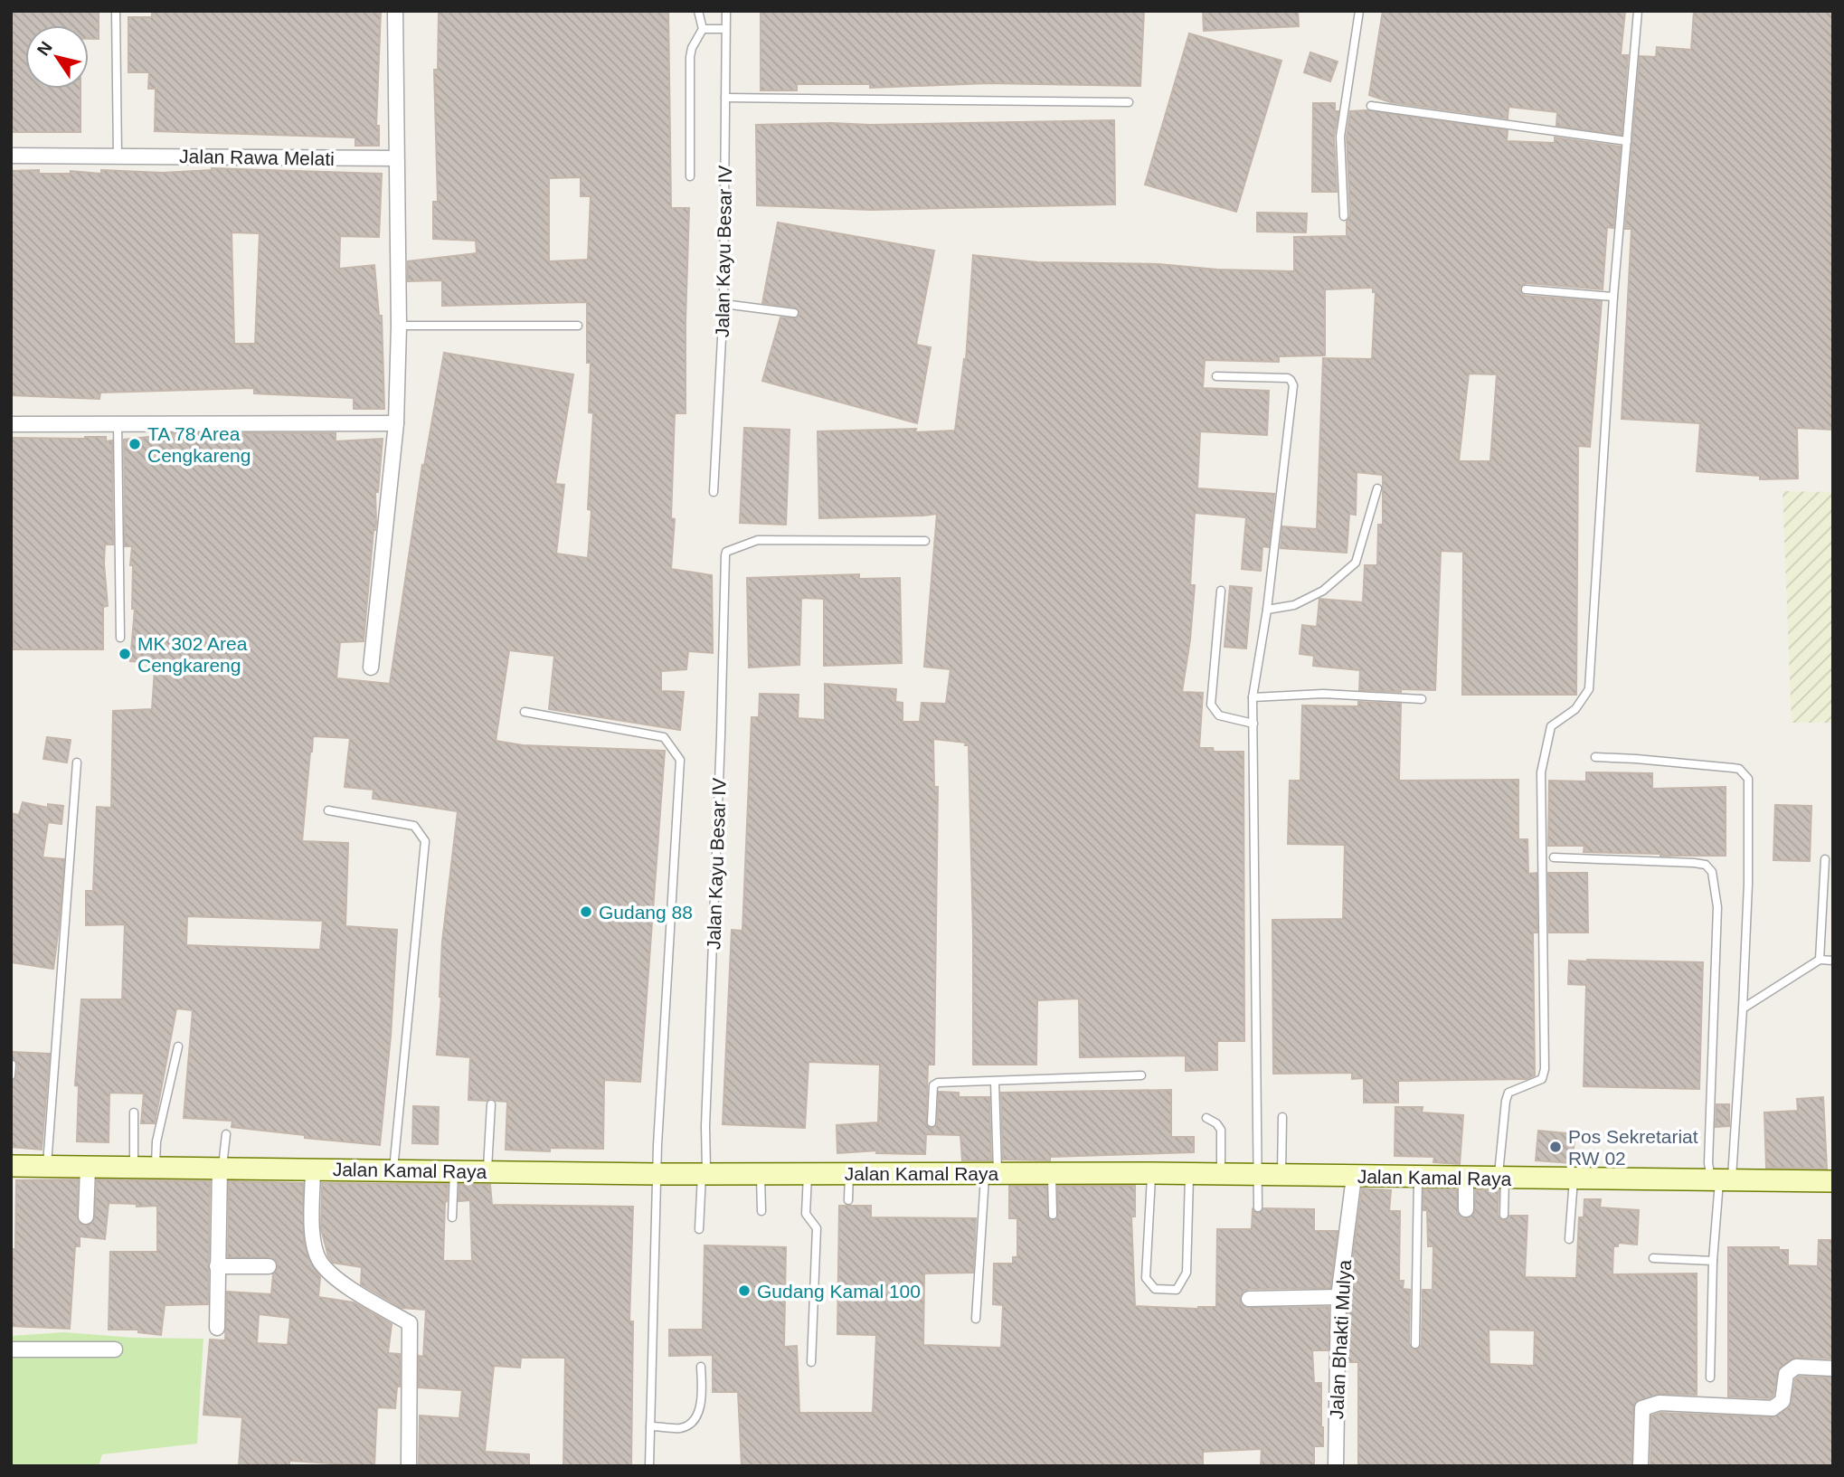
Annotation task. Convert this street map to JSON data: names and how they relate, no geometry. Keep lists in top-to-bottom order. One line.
{"streets":{"main road":["Jalan Kamal Raya"],"street":["Jalan Rawa Melati","Jalan Bhakti Mulya"],"lane":["Jalan Kayu Besar IV"]},"crossings":[["Jalan Kayu Besar IV","Jalan Kamal Raya"],["Jalan Kamal Raya","Jalan Bhakti Mulya"]],"places":["TA 78 Area Cengkareng","MK 302 Area Cengkareng","Gudang 88","Pos Sekretariat RW 02","Gudang Kamal 100"],"north":"top left"}
